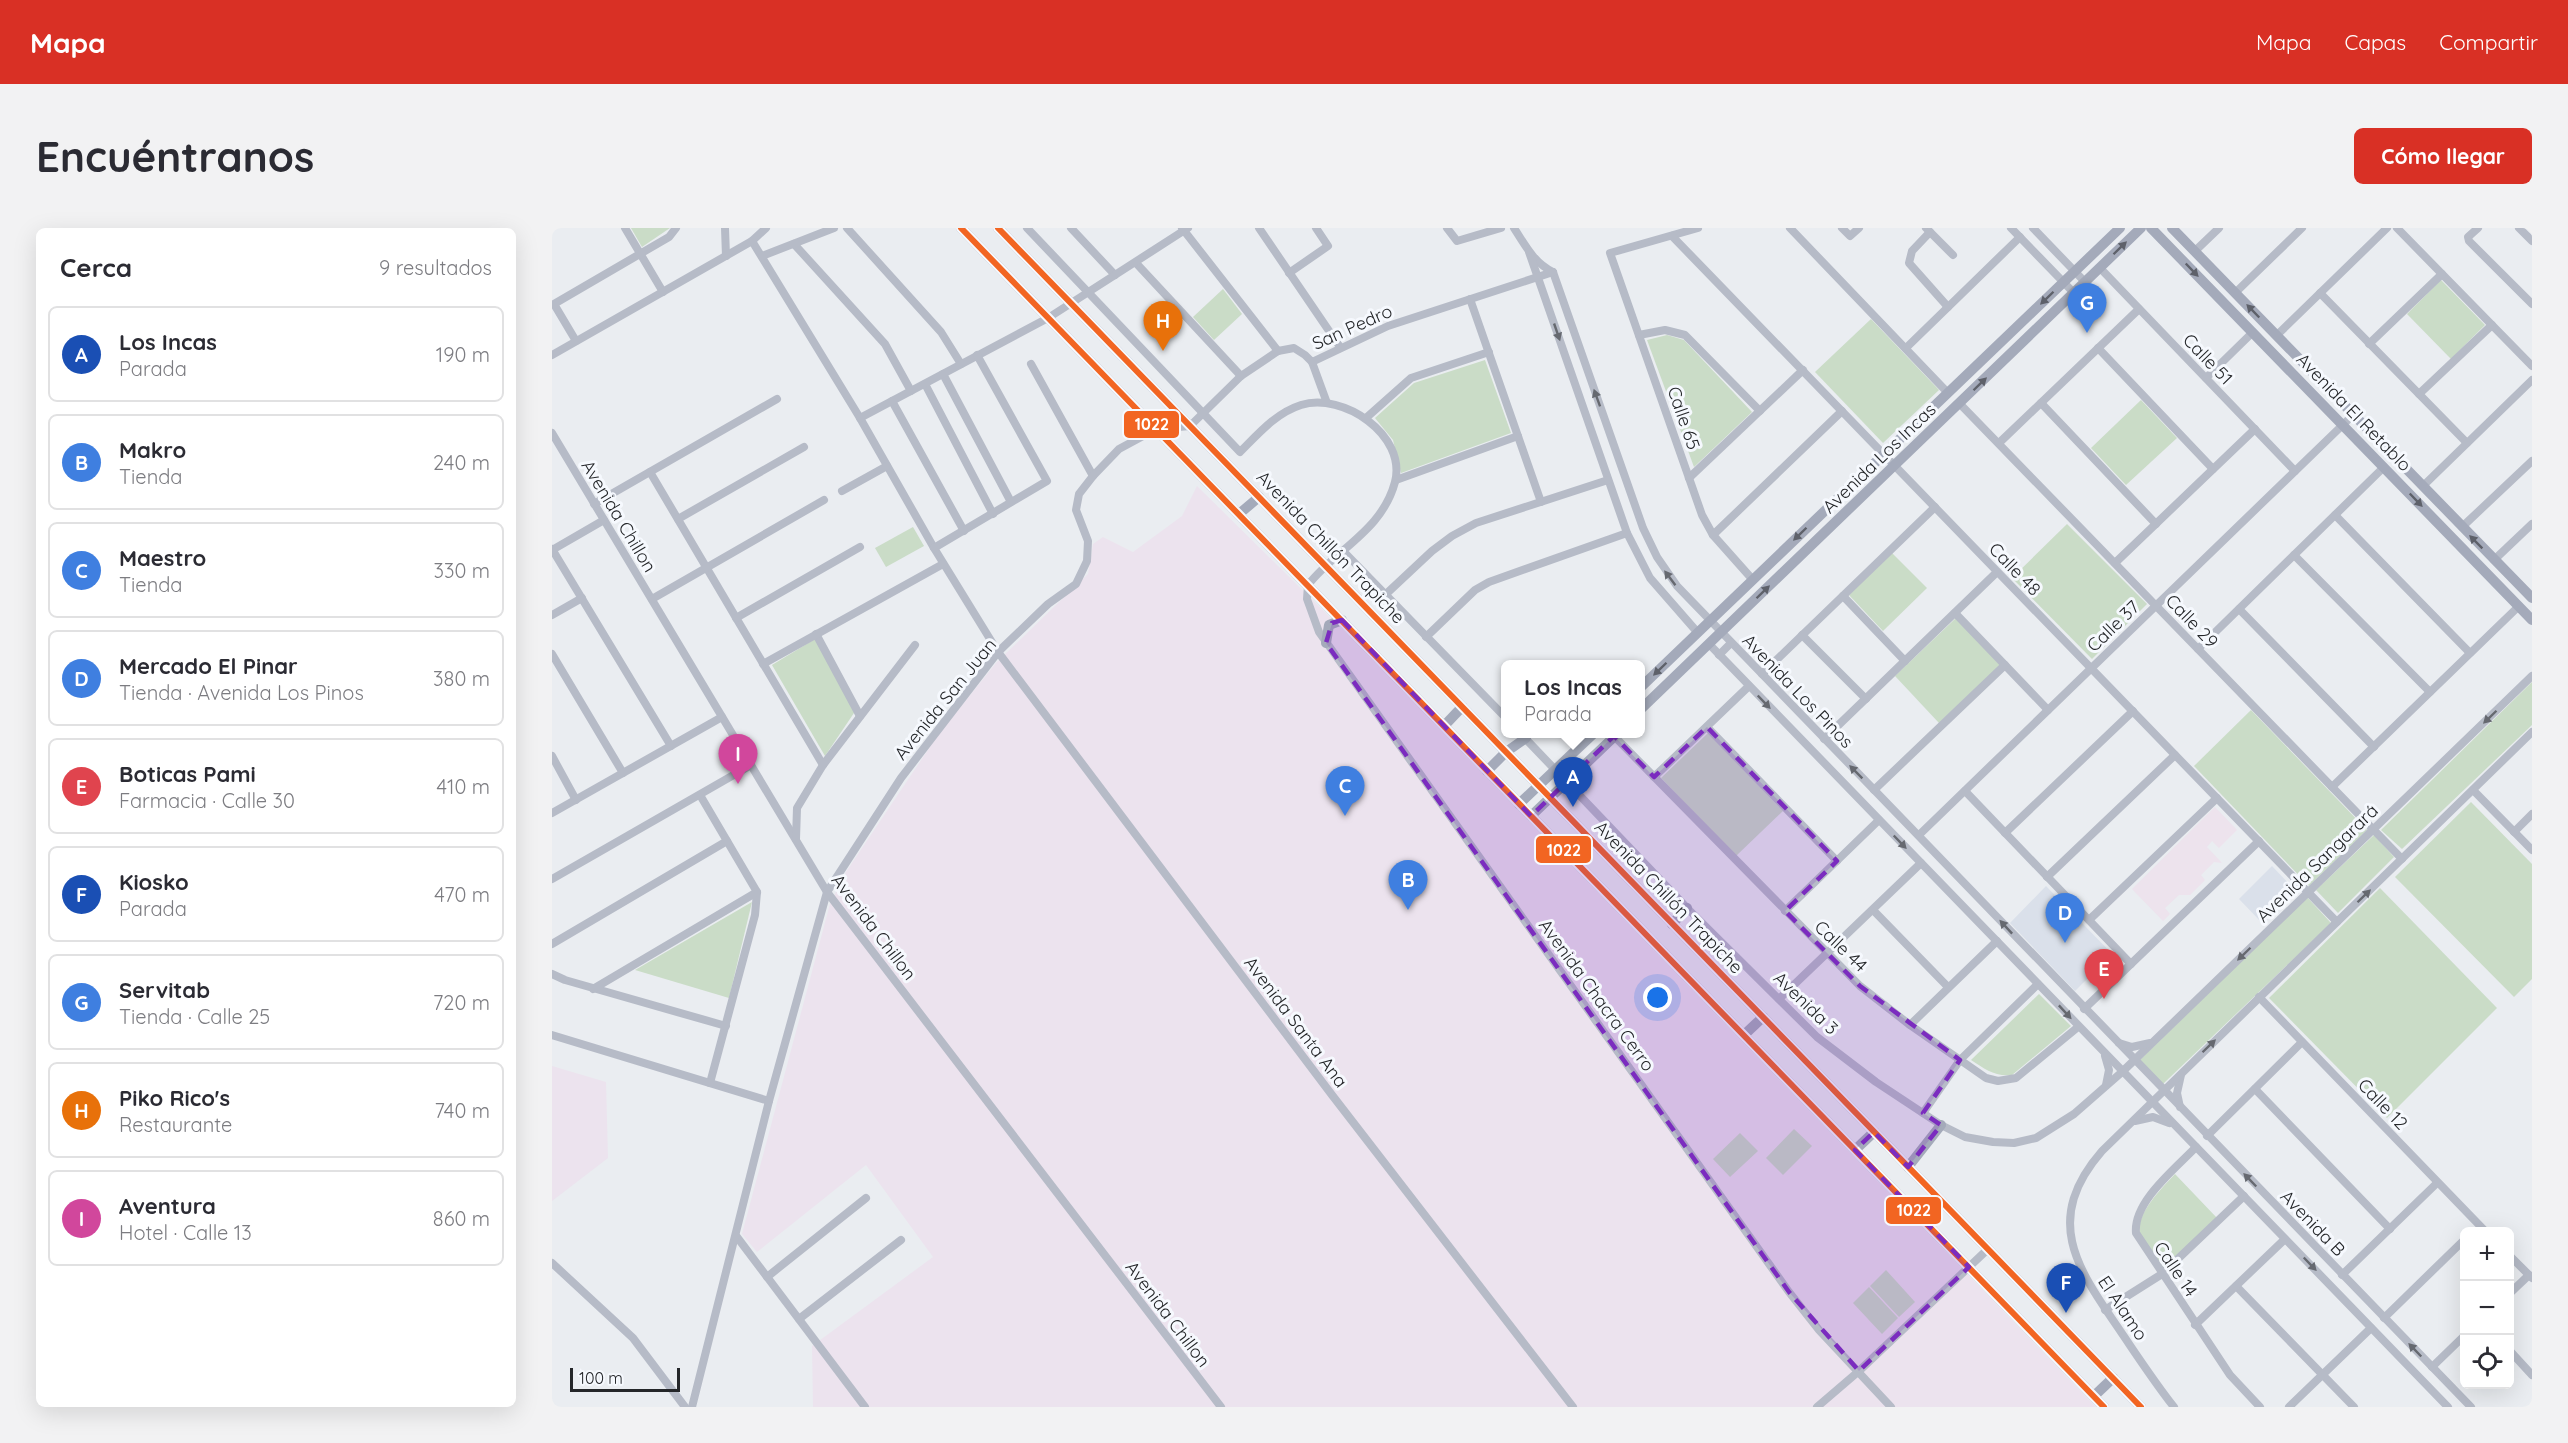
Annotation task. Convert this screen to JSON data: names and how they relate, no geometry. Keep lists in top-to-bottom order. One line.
{"streets":{"main road":["Avenida El Retablo","Avenida Los Incas","Avenida Chillón Trapiche"],"street":["San Pedro","Calle 51","Calle 65","Avenida Chillon","Calle 48","Calle 29","Calle 37","Avenida Los Pinos","Avenida San Juan","Avenida Sangarará","Calle 44","Avenida Chacra Cerro","Avenida 3","Avenida Santa Ana","Calle 12","Avenida B","Calle 14","El Alamo"]},"crossings":[["San Pedro","Avenida Los Pinos"],["Calle 51","Avenida Los Incas"],["Calle 51","Calle 37"],["Avenida El Retablo","Calle 37"],["Calle 65","Avenida Los Incas"],["Calle 65","Calle 48"],["Avenida Los Incas","Calle 48"],["Avenida Los Incas","Calle 29"],["Avenida Los Incas","Avenida Los Pinos"],["Avenida Chillon","Avenida San Juan"],["Avenida Chillón Trapiche","Avenida San Juan"],["Calle 48","Calle 37"],["Calle 48","Avenida Sangarará"],["Calle 29","Calle 37"],["Calle 29","Avenida Sangarará"],["Calle 37","Avenida Los Pinos"],["Avenida Los Pinos","Avenida Sangarará"],["Avenida Los Pinos","Calle 44"],["Avenida Los Pinos","Avenida 3"],["Avenida Los Pinos","Avenida B"],["Avenida San Juan","Avenida Santa Ana"],["Avenida Sangarará","Avenida 3"],["Avenida Sangarará","Avenida B"],["Avenida 3","Avenida B"],["Avenida B","Calle 14"],["Avenida B","El Alamo"]],"lines":["transit line 1022"],"scale_bar":"100 m","page":{"header":"Mapa","nav":["Mapa","Capas","Compartir"],"buttons":"Cómo llegar","title":"Encuéntranos","heading":["Cerca","9 resultados"],"pins":["G","H","I","A","C","B","D","E","F"],"list":[{"mark":"A","name":"Los Incas","note":"Parada","value":"190 m"},{"mark":"B","name":"Makro","note":"Tienda","value":"240 m"},{"mark":"C","name":"Maestro","note":"Tienda","value":"330 m"},{"mark":"D","name":"Mercado El Pinar","note":"Tienda · Avenida Los Pinos","value":"380 m"},{"mark":"E","name":"Boticas Pami","note":"Farmacia · Calle 30","value":"410 m"},{"mark":"F","name":"Kiosko","note":"Parada","value":"470 m"},{"mark":"G","name":"Servitab","note":"Tienda · Calle 25","value":"720 m"},{"mark":"H","name":"Piko Rico's","note":"Restaurante","value":"740 m"},{"mark":"I","name":"Aventura","note":"Hotel · Calle 13","value":"860 m"}],"popup":["Los Incas","Parada"],"map_buttons":["+","−"],"scale":"100 m"}}
